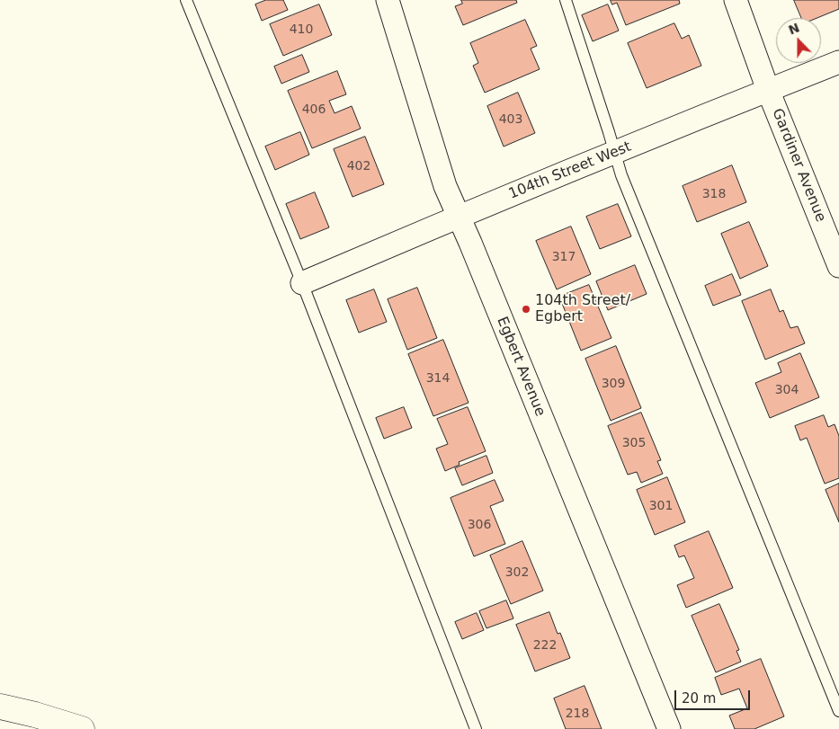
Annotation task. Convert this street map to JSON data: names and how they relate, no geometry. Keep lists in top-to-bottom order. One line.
{"streets":{"street":["Gardiner Avenue","104th Street West","Egbert Avenue"]},"crossings":[["Gardiner Avenue","104th Street West"],["104th Street West","Egbert Avenue"]],"places":["104th Street/ Egbert"],"house_numbers":["410","406","403","402","318","317","314","309","304","305","301","306","302","222","218"],"scale_bar":"20 m","north":"top"}
